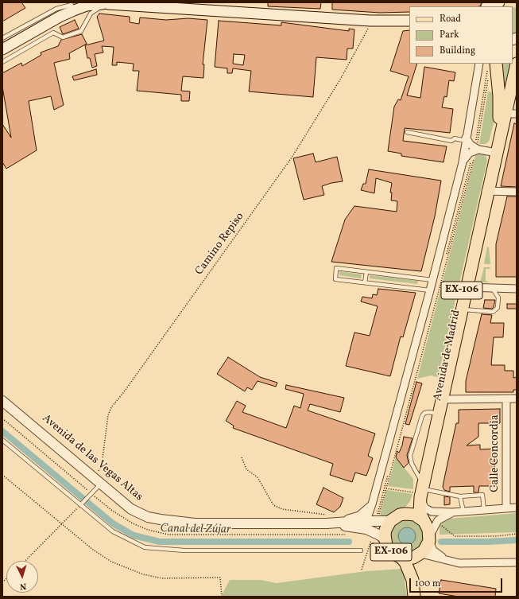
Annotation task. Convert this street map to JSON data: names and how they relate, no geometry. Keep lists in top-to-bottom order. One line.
{"streets":{"main road":["EX-106","Avenida de Madrid"],"street":["Calle Concordia","Avenida de las Vegas Altas"],"path":["Camino Repiso"]},"crossings":[["Camino Repiso","Avenida de las Vegas Altas"],["EX-106","Avenida de Madrid"],["EX-106","Avenida de las Vegas Altas"],["Avenida de Madrid","Avenida de las Vegas Altas"]],"water":["Canal del Zújar"],"legend":["Road","Park","Building"],"scale_bar":"100 m","north":"bottom"}
